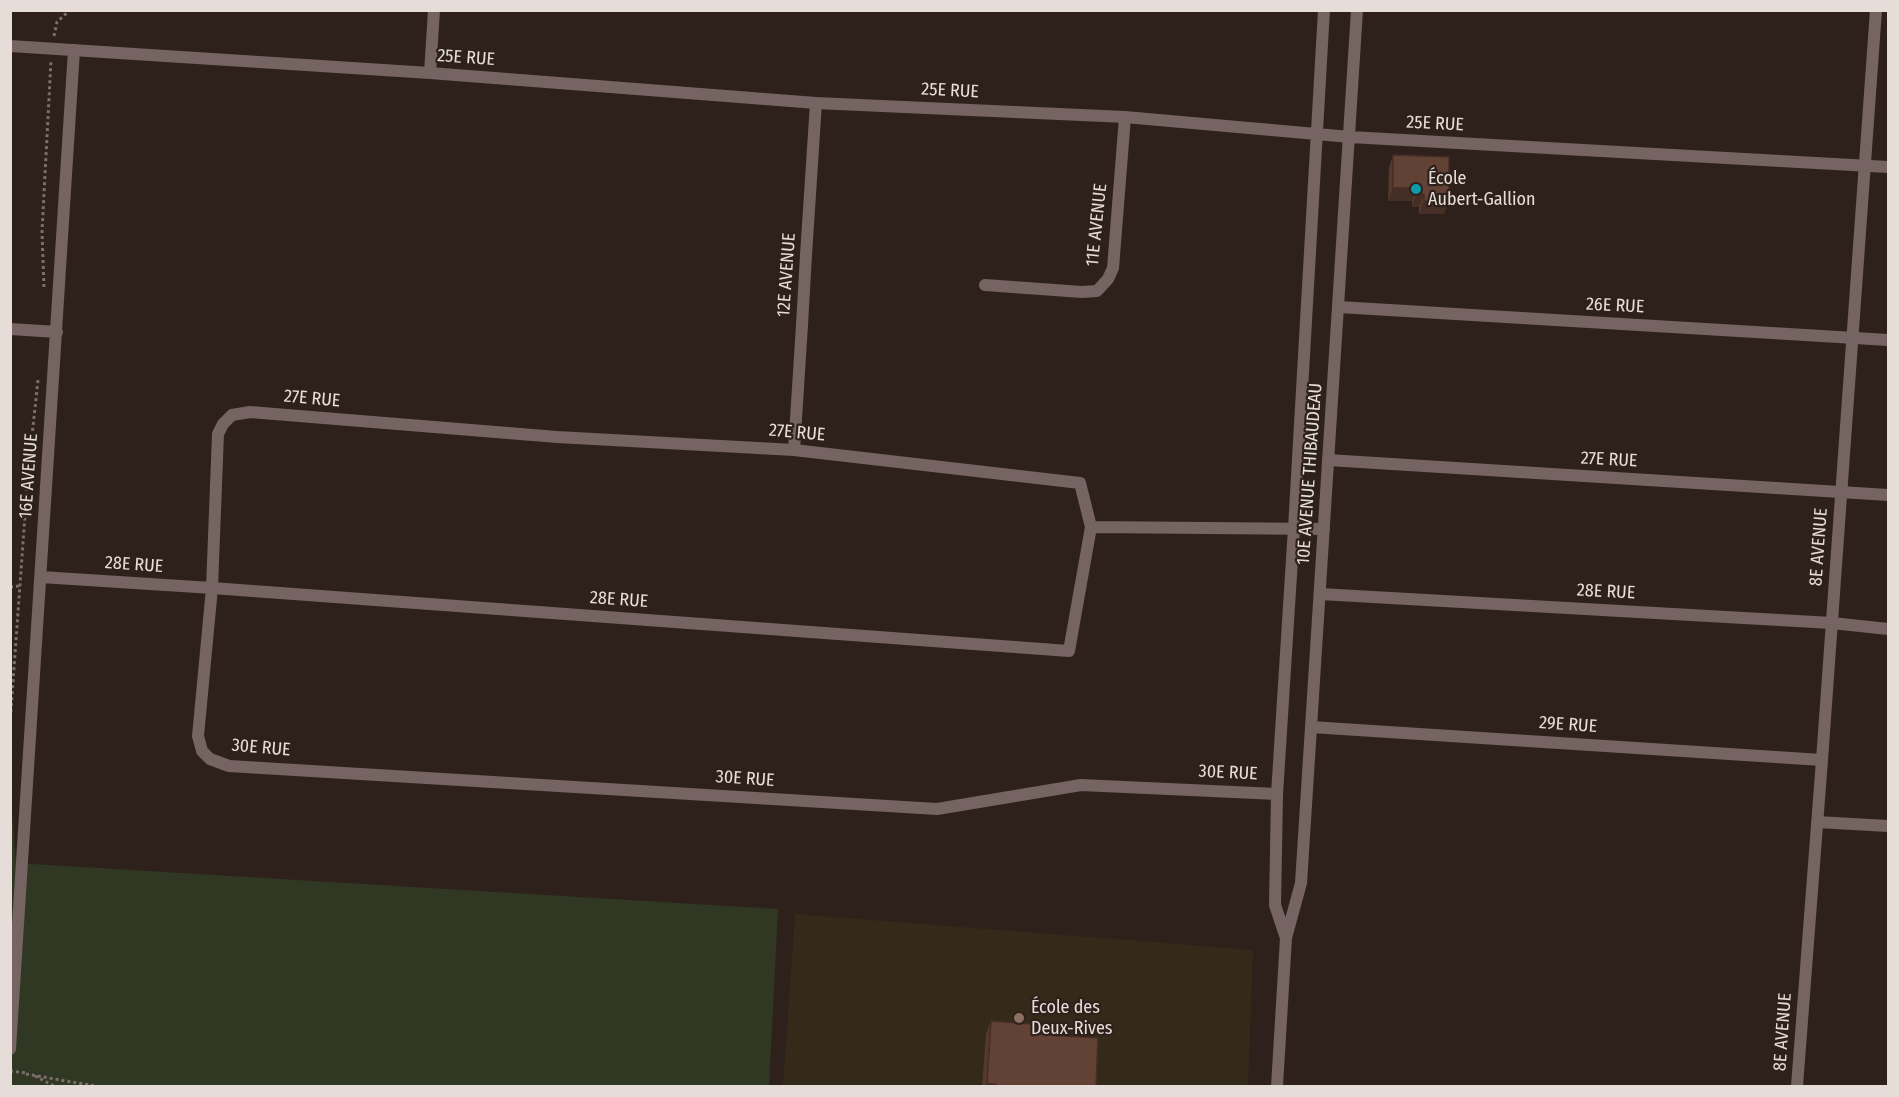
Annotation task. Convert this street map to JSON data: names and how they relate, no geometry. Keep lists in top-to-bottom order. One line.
{"streets":{"street":["25E RUE","11E AVENUE","12E AVENUE","26E RUE","27E RUE","10E AVENUE THIBAUDEAU","16E AVENUE","8E AVENUE","28E RUE","29E RUE","30E RUE"]},"crossings":[["25E RUE","11E AVENUE"],["25E RUE","12E AVENUE"],["25E RUE","10E AVENUE THIBAUDEAU"],["25E RUE","16E AVENUE"],["25E RUE","8E AVENUE"],["12E AVENUE","27E RUE"],["26E RUE","10E AVENUE THIBAUDEAU"],["26E RUE","8E AVENUE"],["27E RUE","10E AVENUE THIBAUDEAU"],["27E RUE","8E AVENUE"],["27E RUE","28E RUE"],["27E RUE","30E RUE"],["10E AVENUE THIBAUDEAU","28E RUE"],["10E AVENUE THIBAUDEAU","29E RUE"],["10E AVENUE THIBAUDEAU","30E RUE"],["16E AVENUE","28E RUE"],["8E AVENUE","28E RUE"],["8E AVENUE","29E RUE"],["28E RUE","30E RUE"]],"places":["École Aubert-Gallion","École des Deux-Rives"]}
